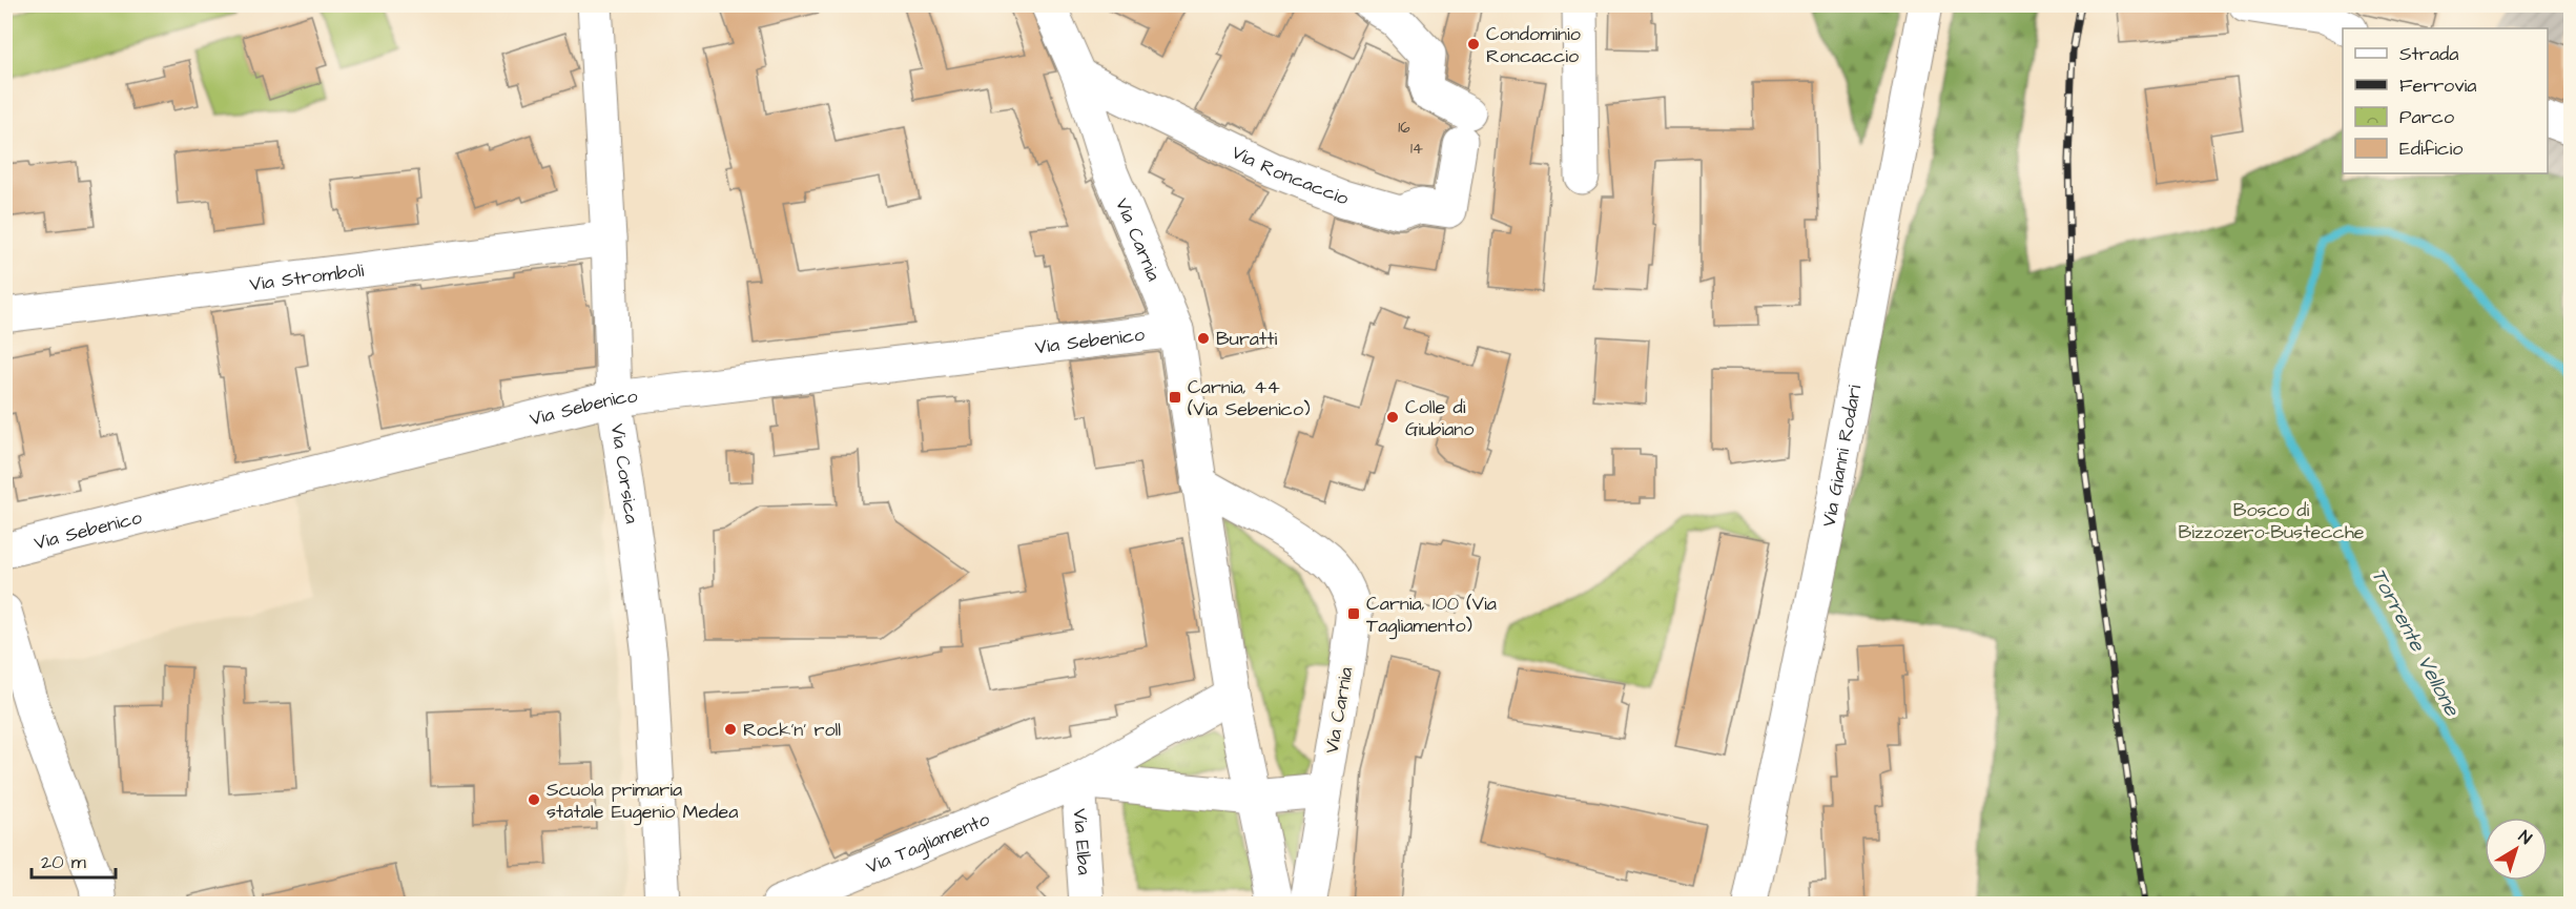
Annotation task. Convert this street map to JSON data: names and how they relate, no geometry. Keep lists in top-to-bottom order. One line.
{"streets":{"street":["Via Roncaccio","Via Carnia","Via Stromboli","Via Sebenico","Via Gianni Rodari","Via Corsica","Via Tagliamento","Via Elba"]},"crossings":[["Via Roncaccio","Via Carnia"],["Via Carnia","Via Sebenico"],["Via Carnia","Via Tagliamento"],["Via Stromboli","Via Corsica"],["Via Sebenico","Via Corsica"],["Via Tagliamento","Via Elba"]],"water":["Torrente Vellone"],"parks":["Bosco di Bizzozero-Bustecche"],"places":{"other":["Condominio Roncaccio","Buratti","Colle di Giubiano","Rock'n' roll","Scuola primaria statale Eugenio Medea"],"transit":["Carnia, 44 (Via Sebenico)","Carnia, 100 (Via Tagliamento)"]},"house_numbers":["16","14"],"legend":["Strada","Ferrovia","Parco","Edificio"],"scale_bar":"20 m","north":"top right"}
